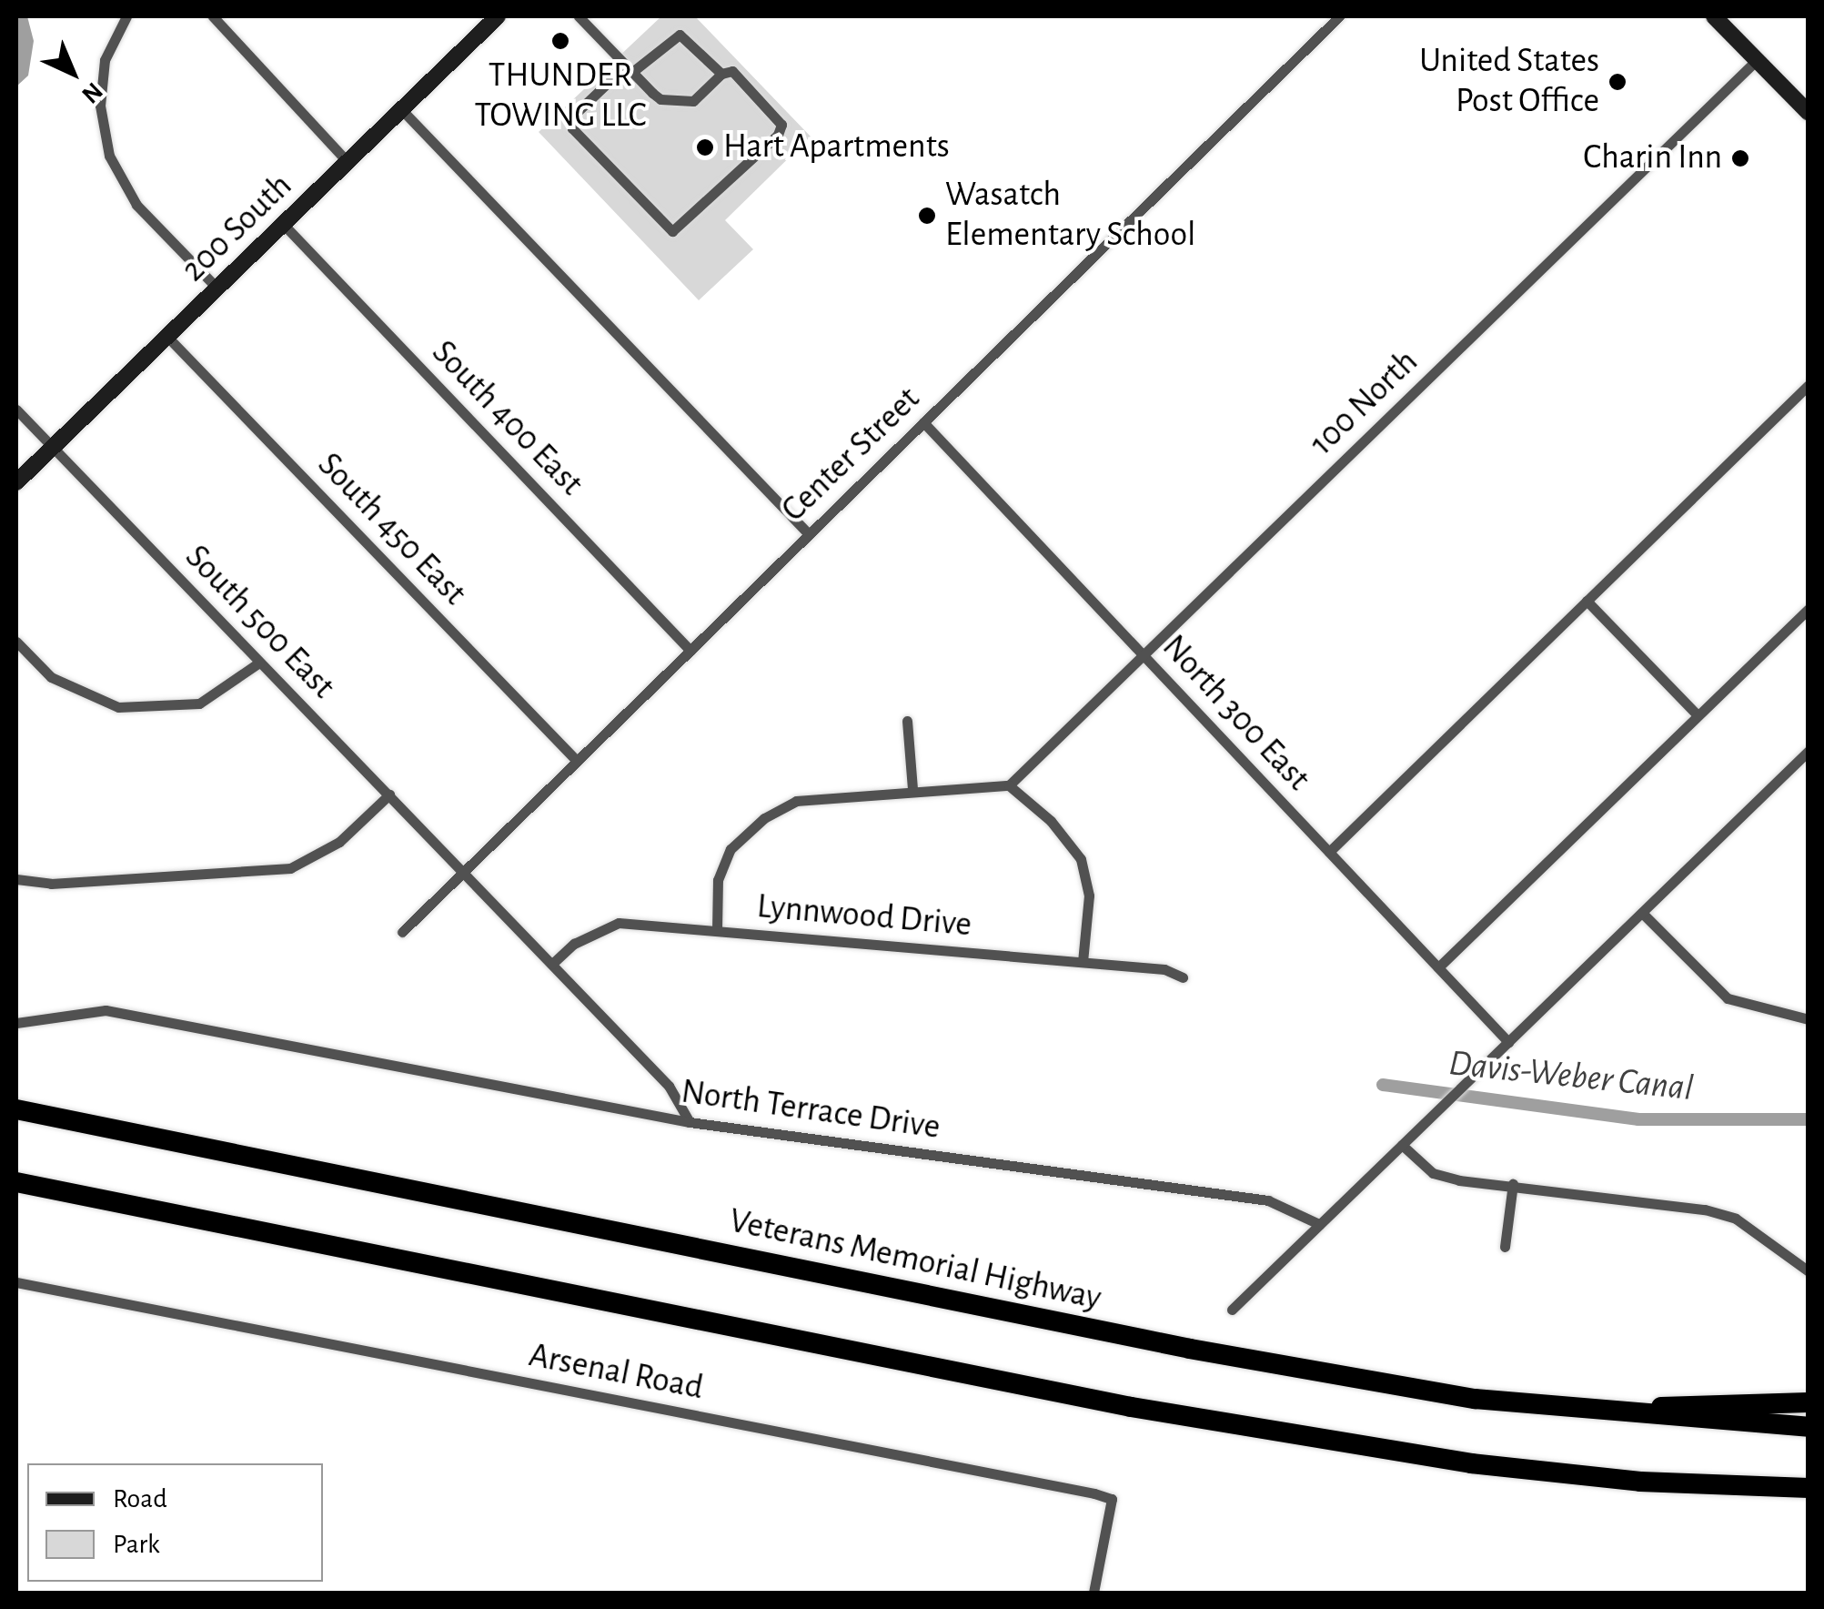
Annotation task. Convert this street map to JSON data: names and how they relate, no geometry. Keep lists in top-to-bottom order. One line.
{"streets":{"highway":["Veterans Memorial Highway"],"street":["200 South","100 North","South 400 East","Center Street","South 450 East","South 500 East","North 300 East","Lynnwood Drive","North Terrace Drive","Arsenal Road"]},"crossings":[["200 South","South 400 East"],["200 South","South 450 East"],["200 South","South 500 East"],["100 North","North 300 East"],["South 400 East","Center Street"],["Center Street","South 450 East"],["Center Street","South 500 East"],["Center Street","North 300 East"],["South 500 East","Lynnwood Drive"],["South 500 East","North Terrace Drive"]],"water":["Davis-Weber Canal"],"places":["THUNDER TOWING LLC","United States Post Office","Hart Apartments","Charin Inn","Wasatch Elementary School"],"legend":["Road","Park"],"north":"bottom right"}
